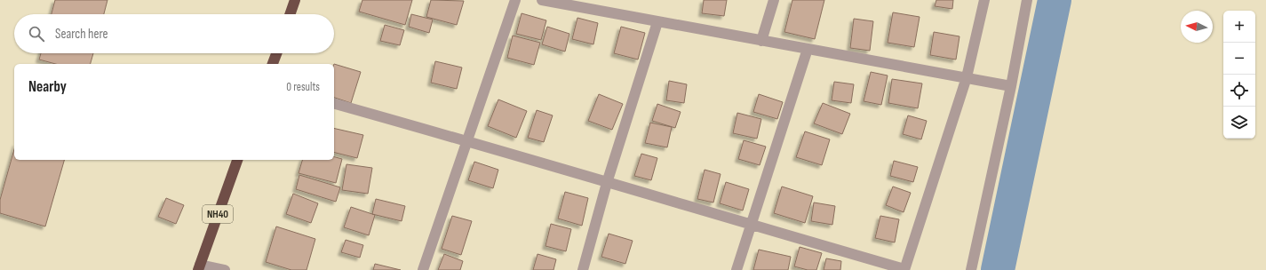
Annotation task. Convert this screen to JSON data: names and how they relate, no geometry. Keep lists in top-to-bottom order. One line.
{"streets":{"highway":["NH40"]},"north":"left","page":{"map_buttons":["+","−"],"search":"Search here","heading":["Nearby","0 results"]}}
